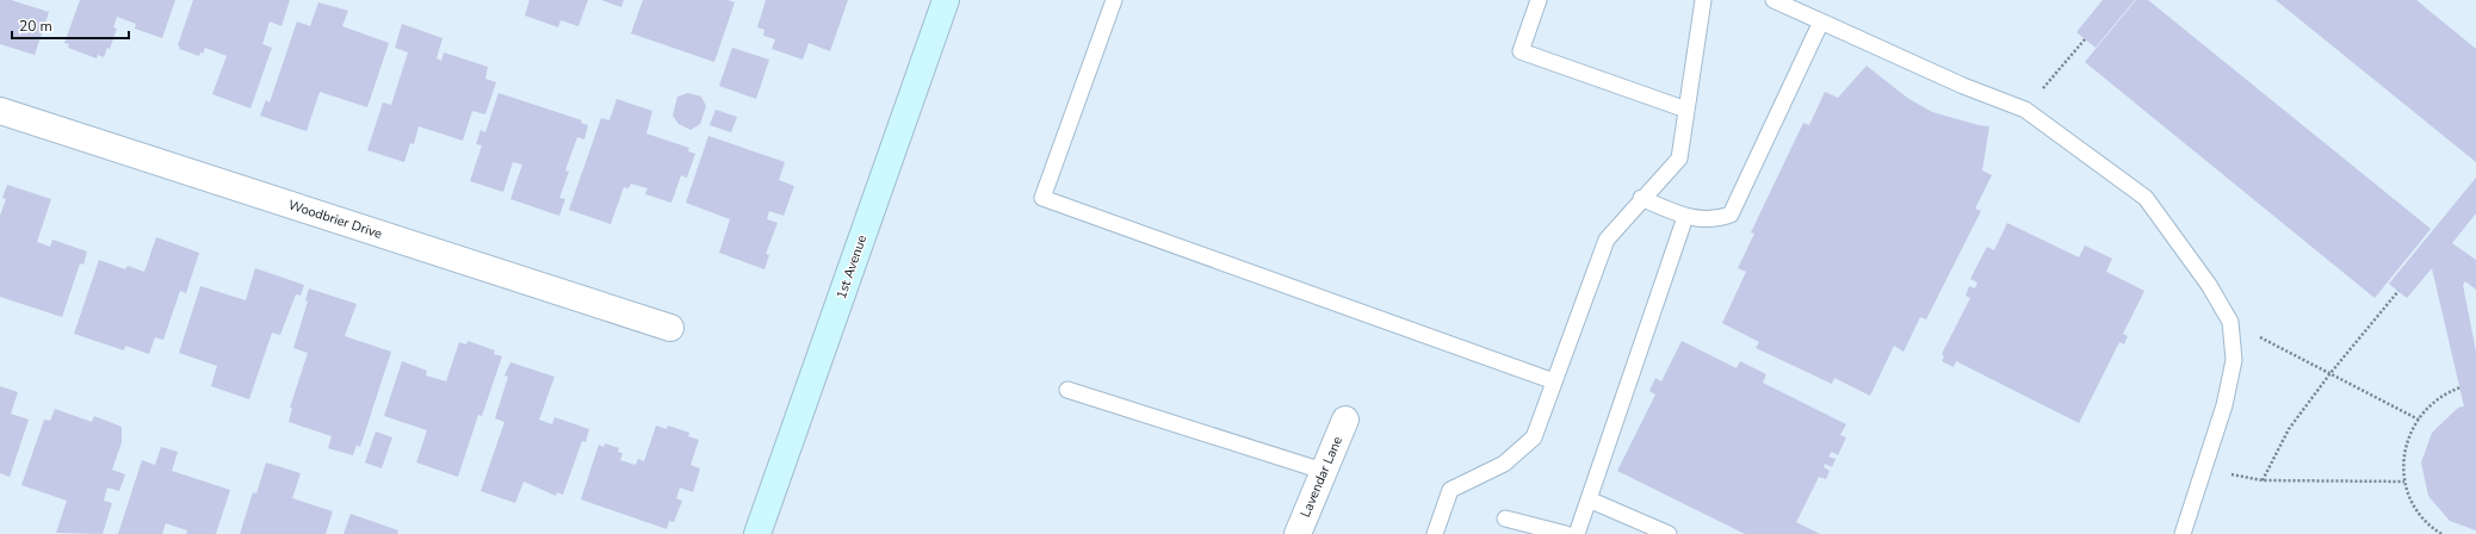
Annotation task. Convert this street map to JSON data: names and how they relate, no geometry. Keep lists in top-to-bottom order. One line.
{"streets":{"main road":["1st Avenue"],"street":["Woodbrier Drive","Lavendar Lane"]},"scale_bar":"20 m"}
